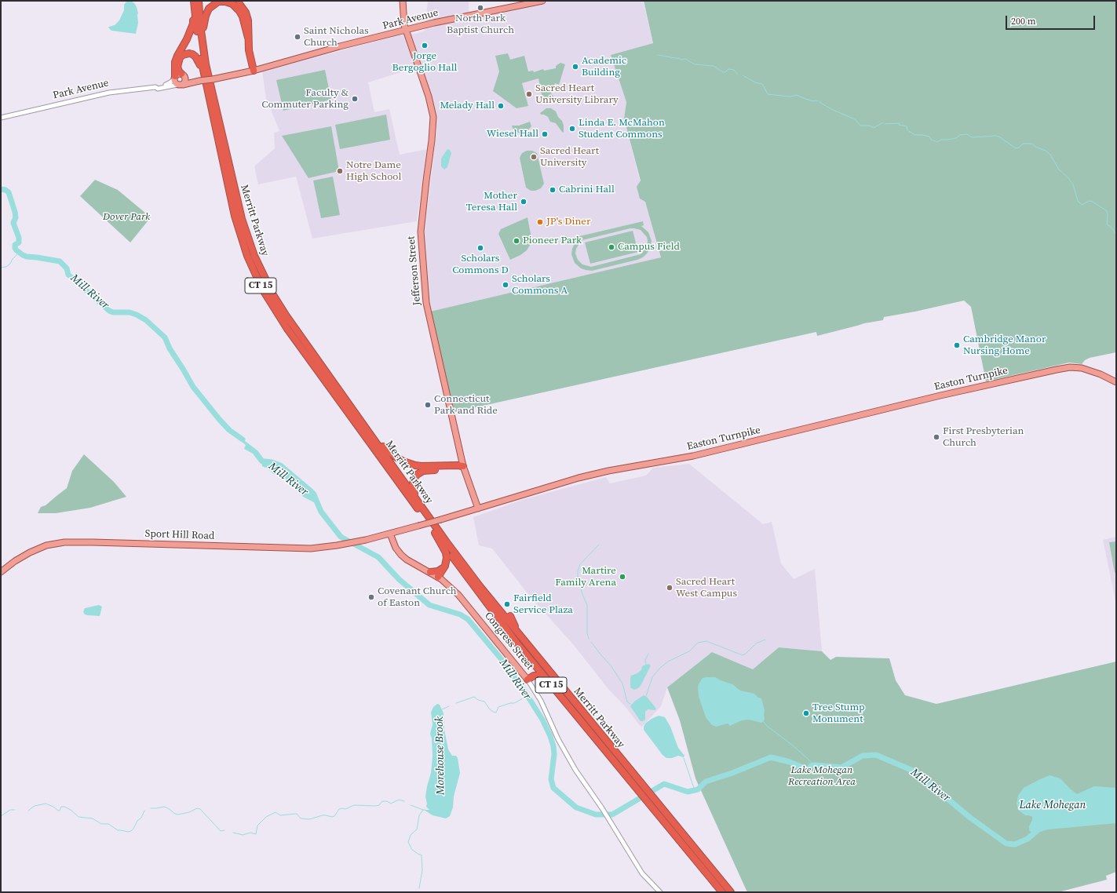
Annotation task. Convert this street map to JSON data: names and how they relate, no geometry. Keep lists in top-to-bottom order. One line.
{"streets":{"highway":["Merritt Parkway","CT 15"],"main road":["Park Avenue","Jefferson Street","Easton Turnpike","Sport Hill Road","Congress Street"]},"crossings":[["Park Avenue","Jefferson Street"],["Jefferson Street","Easton Turnpike"],["Easton Turnpike","Sport Hill Road"],["Easton Turnpike","Congress Street"]],"water":["Mill River","Morehouse Brook","Lake Mohegan"],"parks":["Dover Park","Lake Mohegan Recreation Area"],"places":["North Park Baptist Church","Saint Nicholas Church","Jorge Bergoglio Hall","Academic Building","Sacred Heart University Library","Faculty & Commuter Parking","Melady Hall","Linda E. McMahon Student Commons","Wiesel Hall","Sacred Heart University","Notre Dame High School","Cabrini Hall","Mother Teresa Hall","JP's Diner","Pioneer Park","Campus Field","Scholars Commons D","Scholars Commons A","Cambridge Manor Nursing Home","Connecticut Park and Ride","First Presbyterian Church","Martire Family Arena","Sacred Heart West Campus","Covenant Church of Easton","Fairfield Service Plaza","Tree Stump Monument"],"scale_bar":"200 m"}
